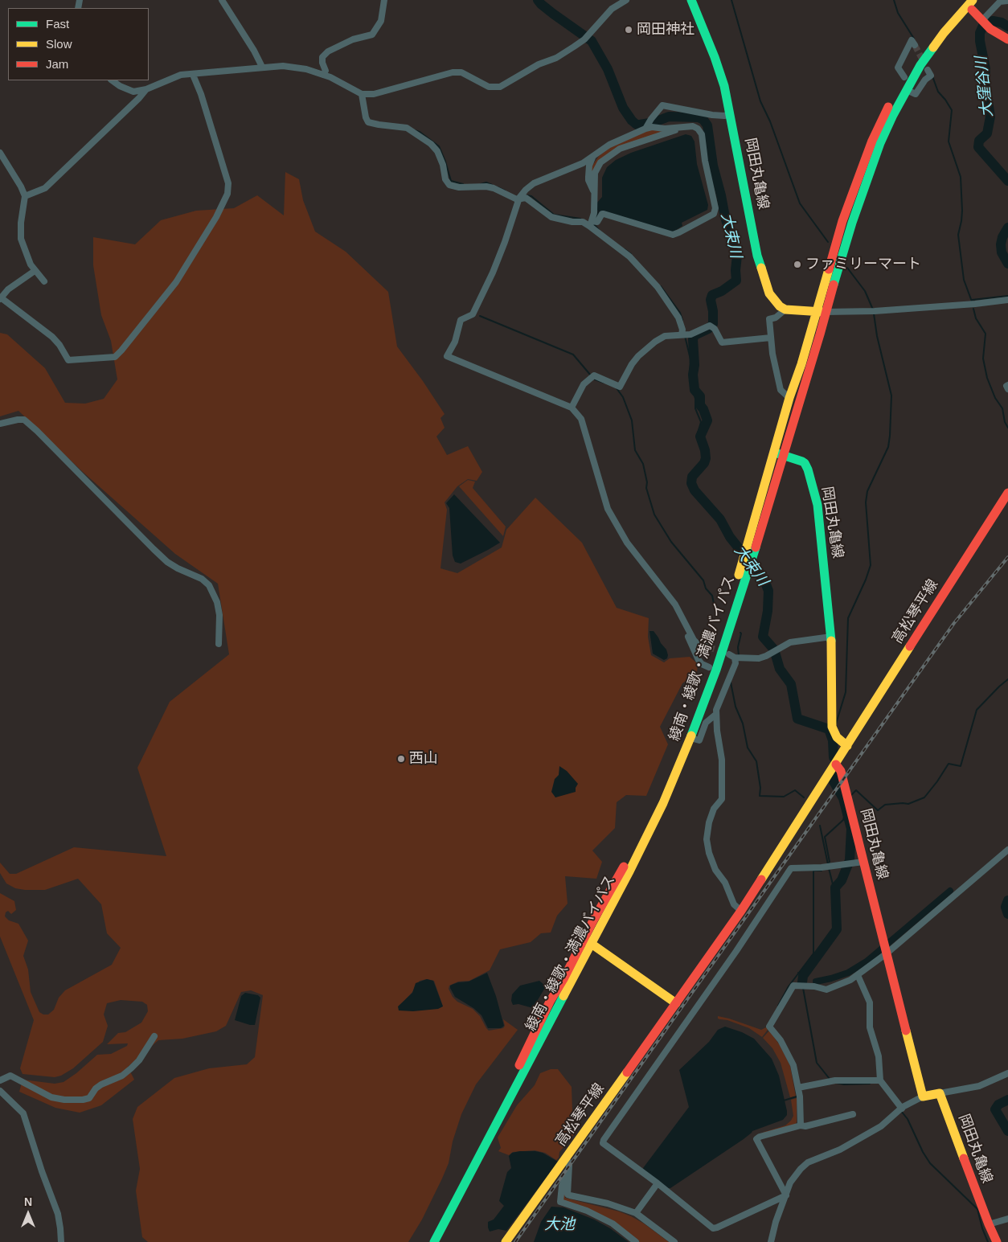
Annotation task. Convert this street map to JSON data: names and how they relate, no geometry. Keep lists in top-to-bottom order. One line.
{"streets":{"main road":["岡田丸亀線","高松琴平線","綾南・綾歌・満濃バイパス"]},"crossings":[["岡田丸亀線","高松琴平線"],["岡田丸亀線","綾南・綾歌・満濃バイパス"]],"water":["大窪谷川","大束川","大池"],"places":["岡田神社","ファミリーマート","西山"],"legend":["Fast","Slow","Jam"],"north":"top"}
